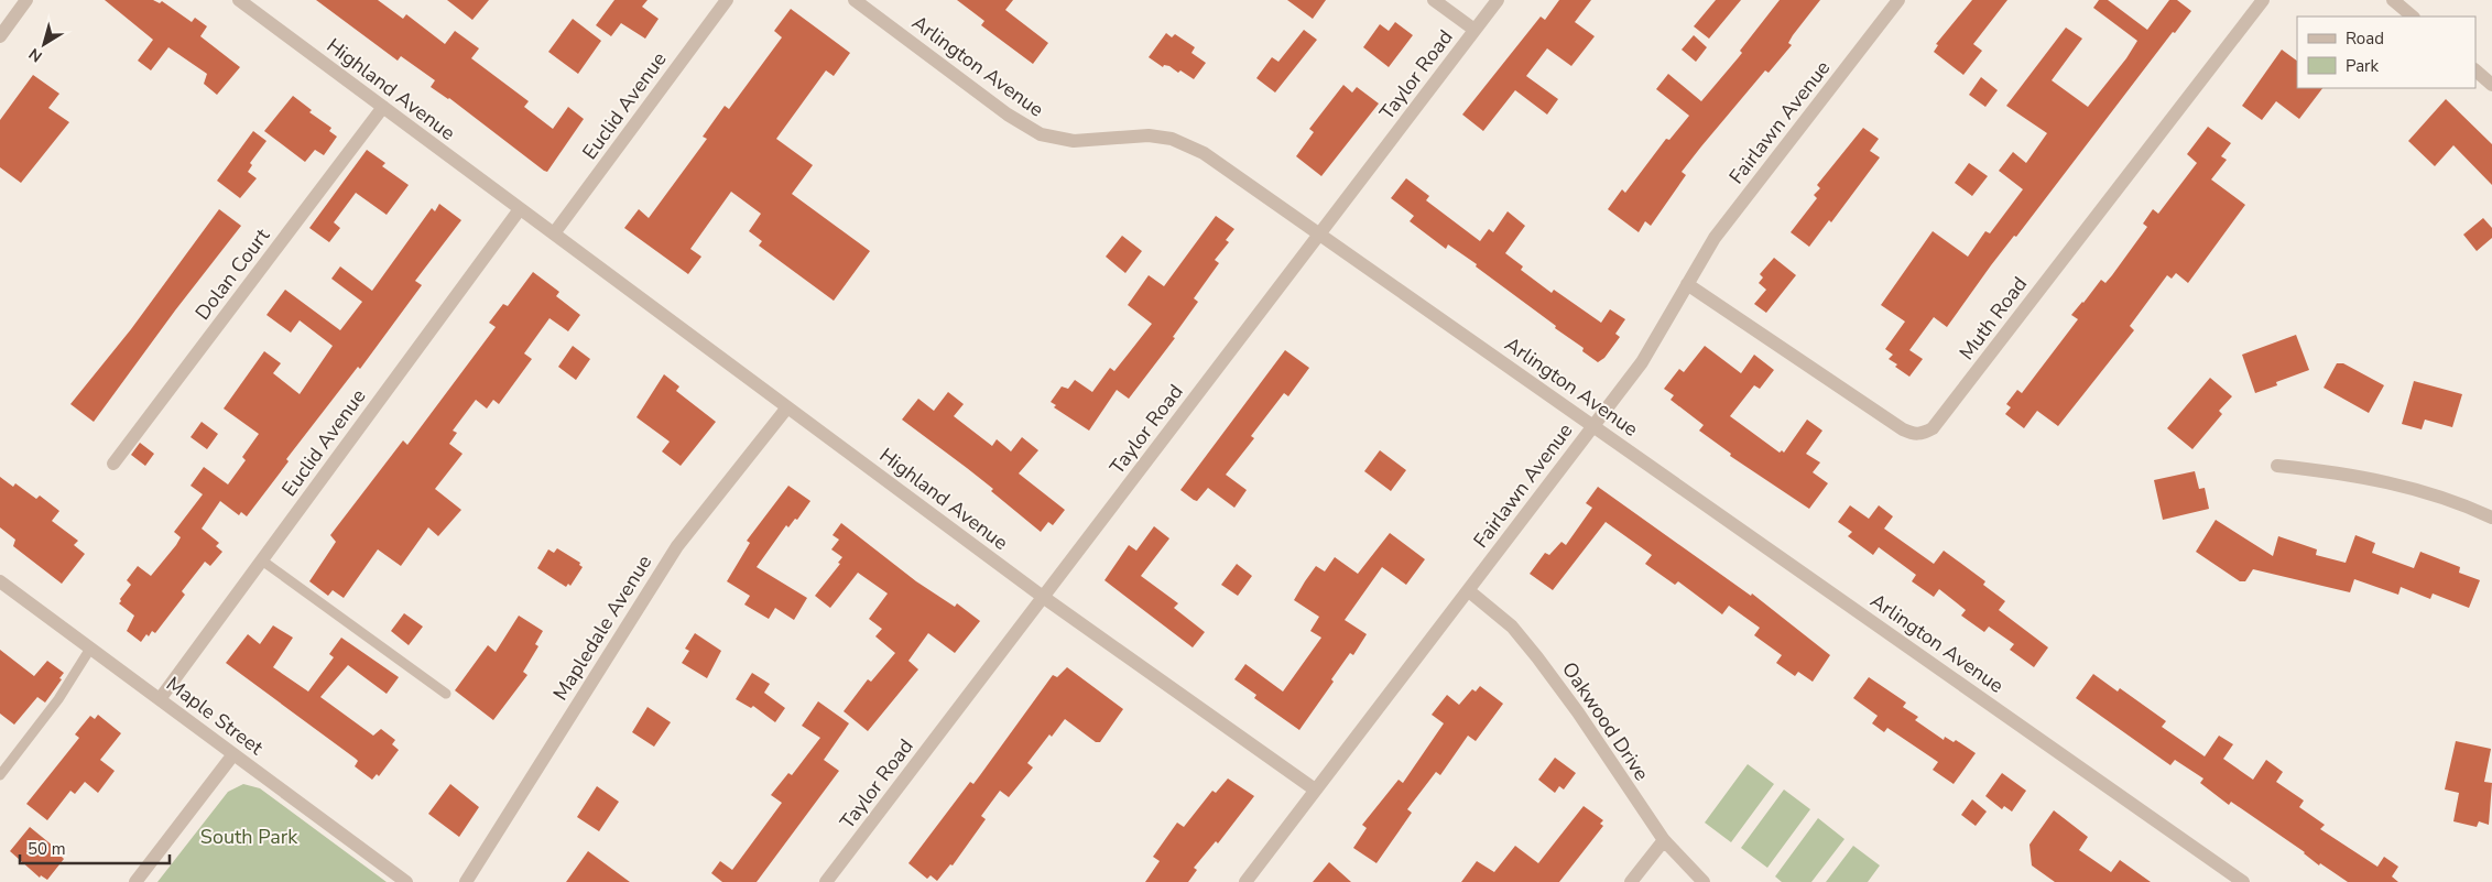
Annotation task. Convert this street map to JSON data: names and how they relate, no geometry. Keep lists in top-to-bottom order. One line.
{"streets":{"street":["Arlington Avenue","Taylor Road","Highland Avenue","Euclid Avenue","Fairlawn Avenue","Dolan Court","Muth Road","Mapledale Avenue","Maple Street","Oakwood Drive"]},"crossings":[["Arlington Avenue","Taylor Road"],["Arlington Avenue","Fairlawn Avenue"],["Taylor Road","Highland Avenue"],["Highland Avenue","Euclid Avenue"],["Highland Avenue","Fairlawn Avenue"],["Highland Avenue","Dolan Court"],["Highland Avenue","Mapledale Avenue"],["Euclid Avenue","Maple Street"],["Fairlawn Avenue","Muth Road"],["Fairlawn Avenue","Oakwood Drive"]],"parks":["South Park"],"legend":["Road","Park"],"scale_bar":"50 m","north":"bottom left"}
